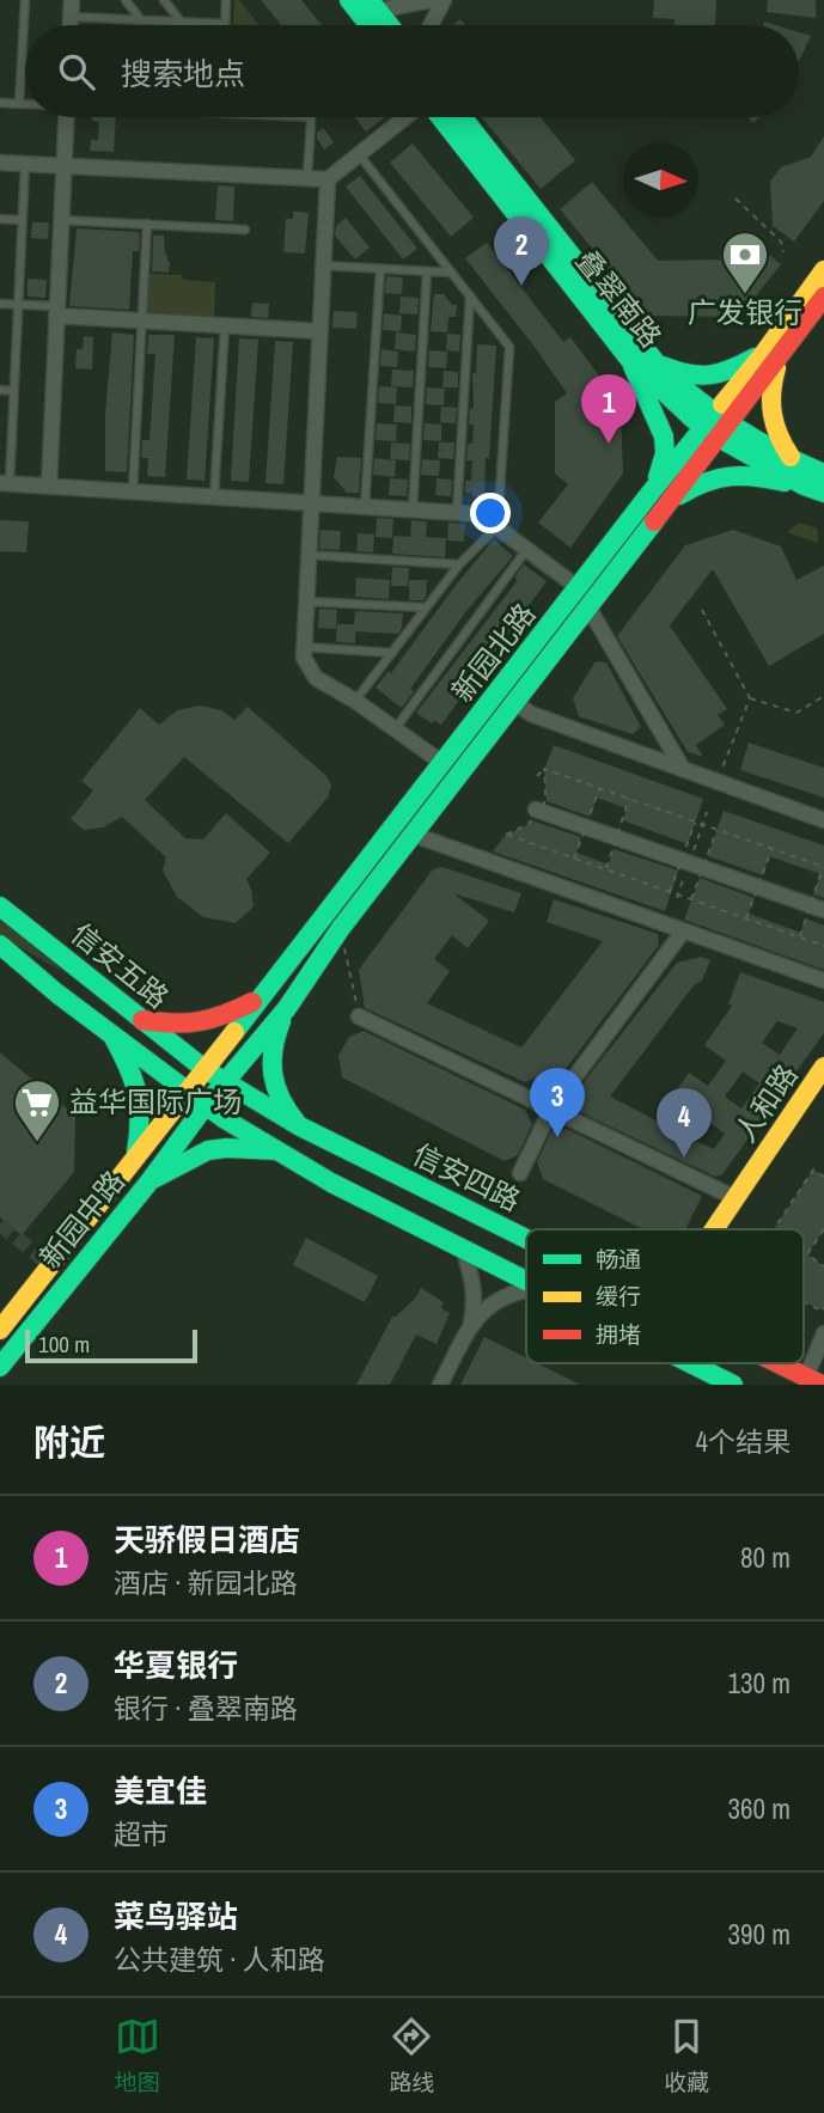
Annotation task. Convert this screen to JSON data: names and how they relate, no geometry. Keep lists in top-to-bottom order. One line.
{"streets":{"main road":["叠翠南路","新园北路","信安五路","人和路","信安四路","新园中路"]},"crossings":[["叠翠南路","新园北路"],["新园北路","信安五路"],["新园北路","信安四路"],["新园北路","新园中路"],["信安五路","信安四路"],["信安五路","新园中路"],["信安四路","新园中路"]],"places":{"bank":["广发银行"],"supermarket":["益华国际广场"]},"legend":["畅通","缓行","拥堵"],"scale_bar":"100 m","north":"right","page":{"search":"搜索地点","pins":["2","1","3","4"],"scale":"100 m","heading":["附近","4个结果"],"list":[{"mark":"1","name":"天骄假日酒店","note":"酒店 · 新园北路","value":"80 m"},{"mark":"2","name":"华夏银行","note":"银行 · 叠翠南路","value":"130 m"},{"mark":"3","name":"美宜佳","note":"超市","value":"360 m"},{"mark":"4","name":"菜鸟驿站","note":"公共建筑 · 人和路","value":"390 m"}],"nav":["地图","路线","收藏"]}}
